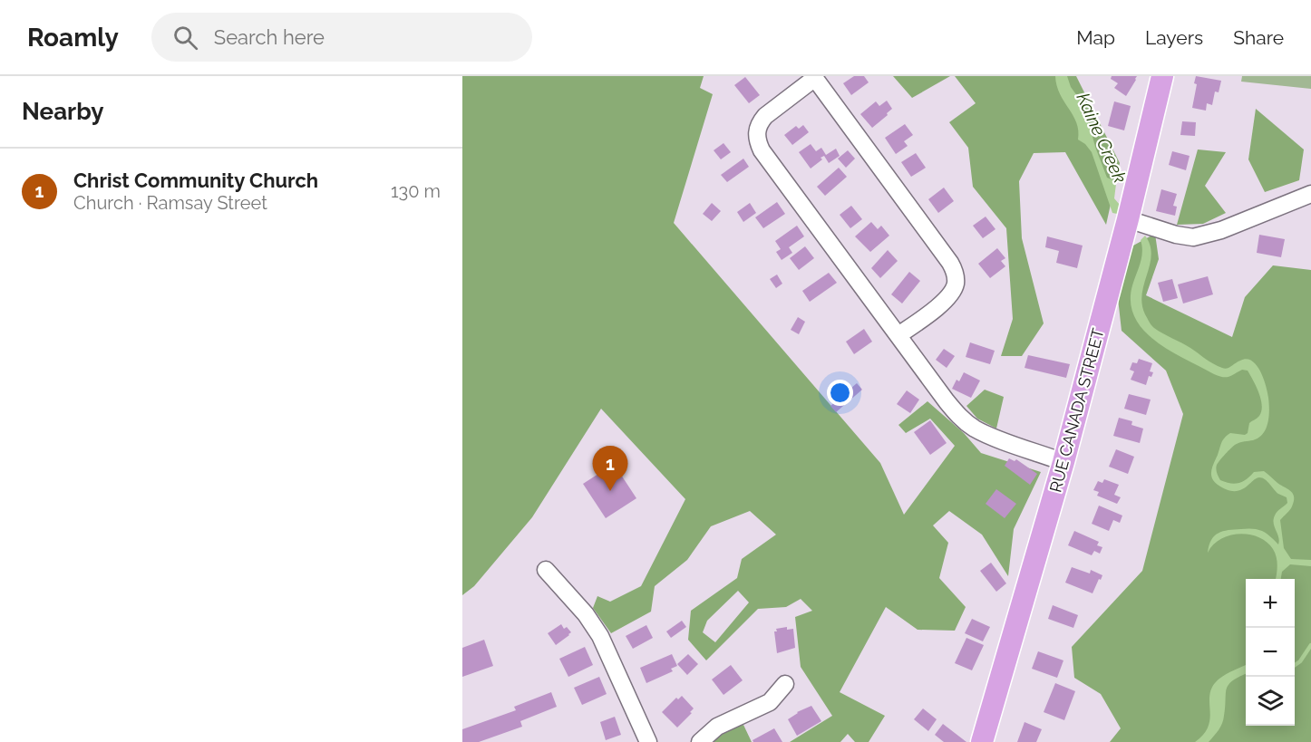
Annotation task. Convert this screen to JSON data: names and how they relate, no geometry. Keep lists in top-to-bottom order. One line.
{"streets":{"main road":["RUE CANADA STREET"]},"water":["Kaine Creek"],"page":{"header":"Roamly","search":"Search here","nav":["Map","Layers","Share"],"heading":"Nearby","list":[{"mark":"1","name":"Christ Community Church","note":"Church · Ramsay Street","value":"130 m"}],"pins":"1","map_buttons":["+","−"]}}
